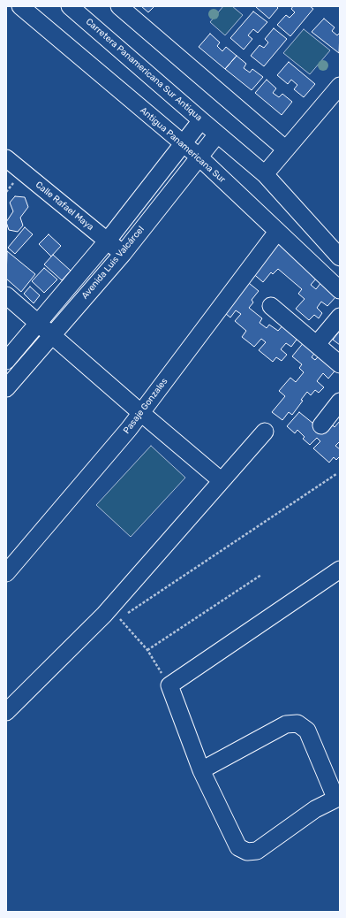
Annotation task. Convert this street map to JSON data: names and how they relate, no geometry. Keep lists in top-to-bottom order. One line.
{"streets":{"street":["Carretera Panamericana Sur Antiqua","Antigua Panamericana Sur","Calle Rafael Maya","Avenida Luis Valcárcel","Pasaje Gonzales"]},"crossings":[["Carretera Panamericana Sur Antiqua","Avenida Luis Valcárcel"],["Antigua Panamericana Sur","Avenida Luis Valcárcel"],["Antigua Panamericana Sur","Pasaje Gonzales"],["Calle Rafael Maya","Avenida Luis Valcárcel"]]}
